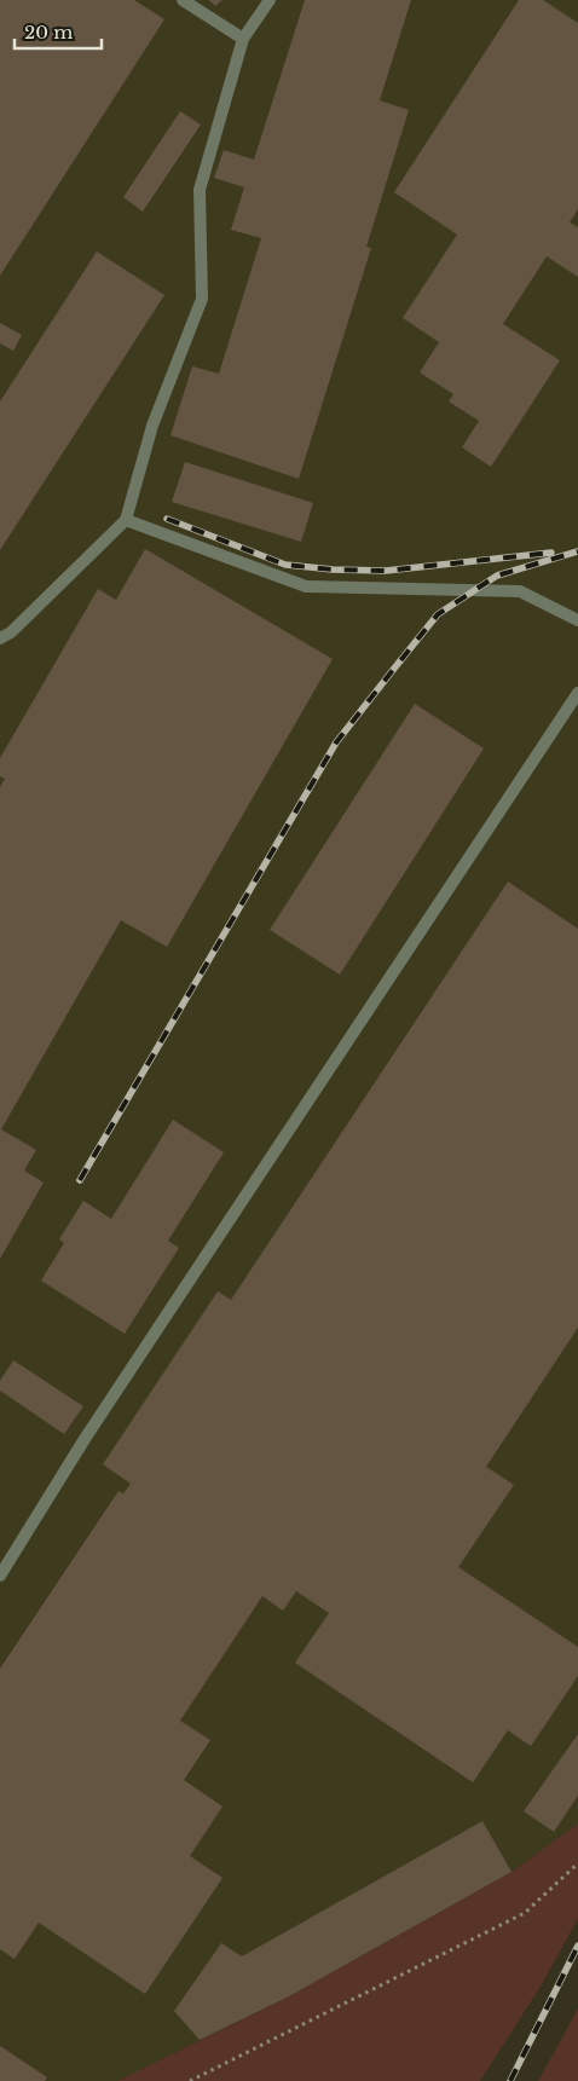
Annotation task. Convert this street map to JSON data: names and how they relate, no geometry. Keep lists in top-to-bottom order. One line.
{"scale_bar":"20 m"}
